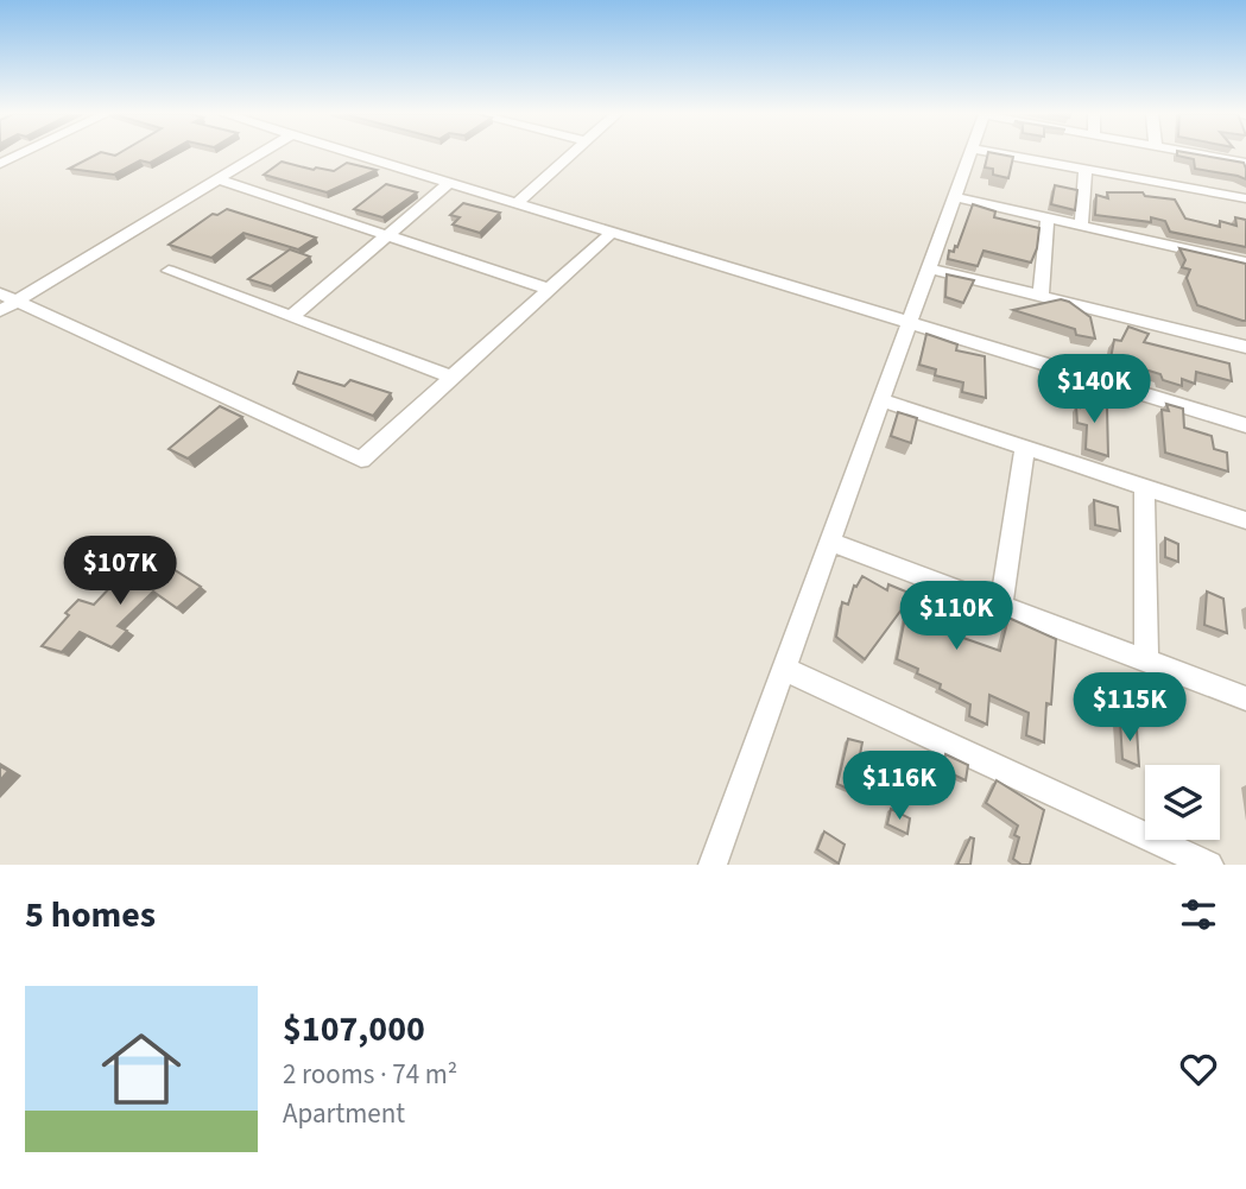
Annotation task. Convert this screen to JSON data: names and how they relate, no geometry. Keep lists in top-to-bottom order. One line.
{"page":{"price":["$140K","$107K","$110K","$115K","$116K"],"heading":"5 homes","list":[{"name":"$107,000","note":"2 rooms · 74 m² · Apartment"}]}}
